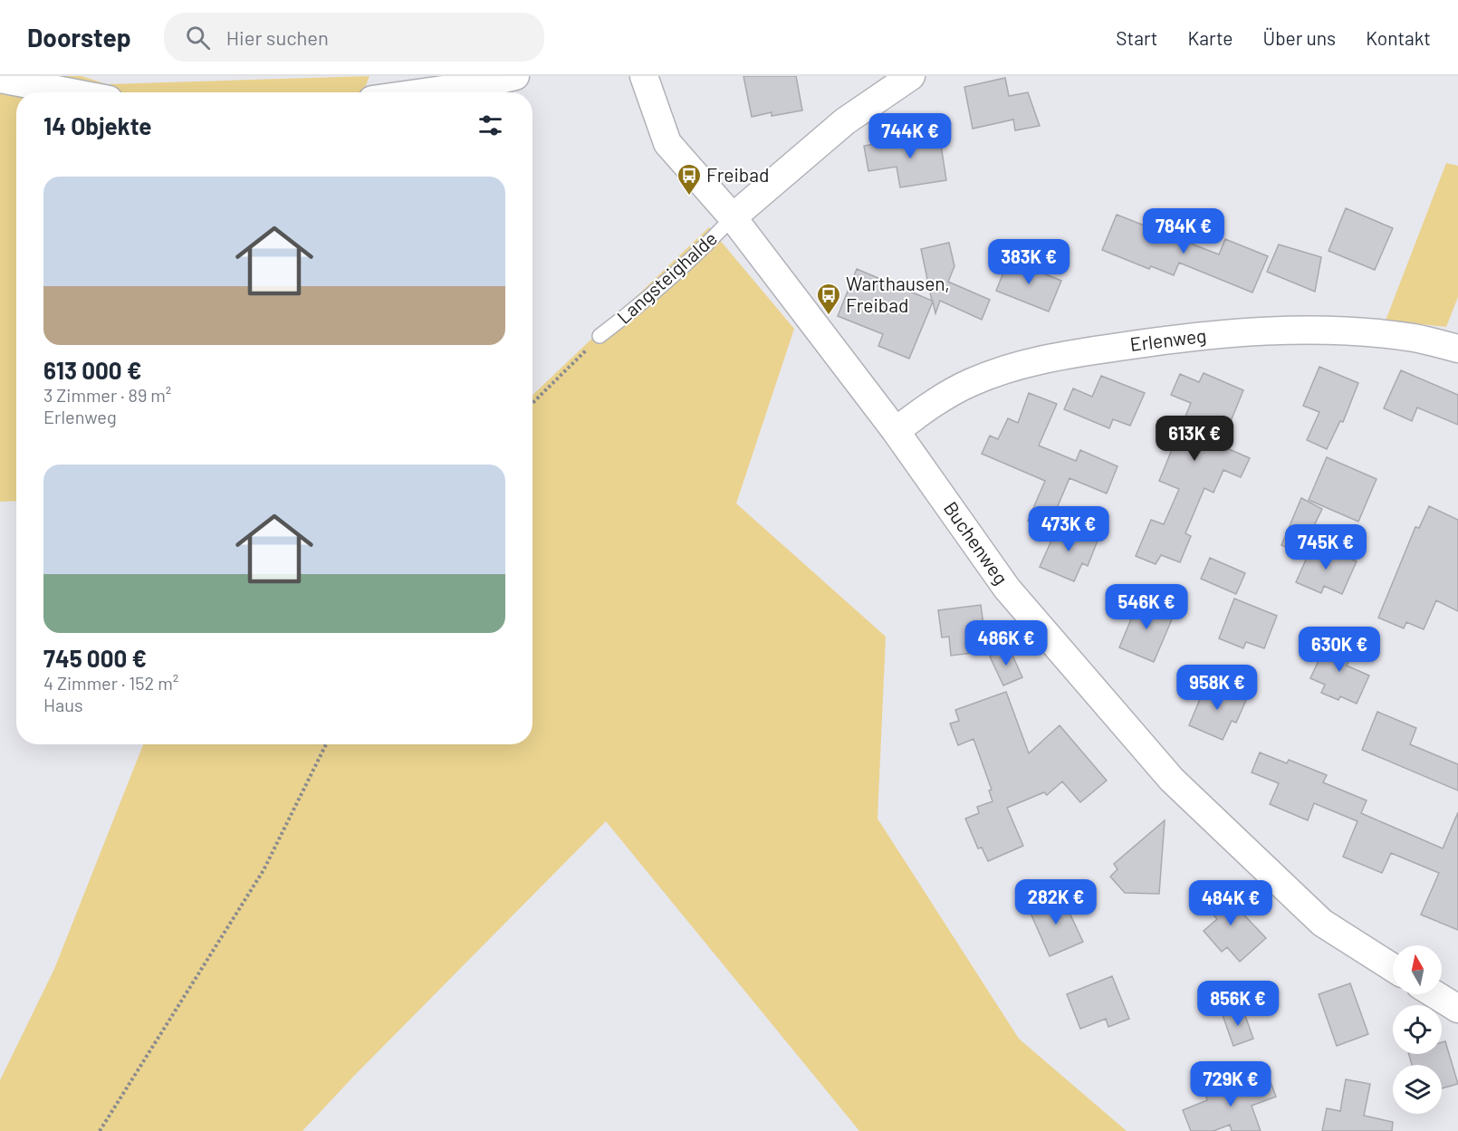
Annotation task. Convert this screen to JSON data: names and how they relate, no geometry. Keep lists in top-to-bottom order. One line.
{"streets":{"street":["Erlenweg","Buchenweg"],"lane":["Langsteighalde"]},"crossings":[["Langsteighalde","Buchenweg"],["Erlenweg","Buchenweg"]],"places":{"bus stop":["Freibad","Warthausen, Freibad"]},"north":"top","page":{"header":"Doorstep","search":"Hier suchen","nav":["Start","Karte","Über uns","Kontakt"],"heading":"14 Objekte","price":["744K €","784K €","383K €","613K €","473K €","745K €","546K €","486K €","630K €","958K €","282K €","484K €","856K €","729K €"],"list":[{"name":"613 000 €","note":"3 Zimmer · 89 m² · Erlenweg"},{"name":"745 000 €","note":"4 Zimmer · 152 m² · Haus"}]}}
